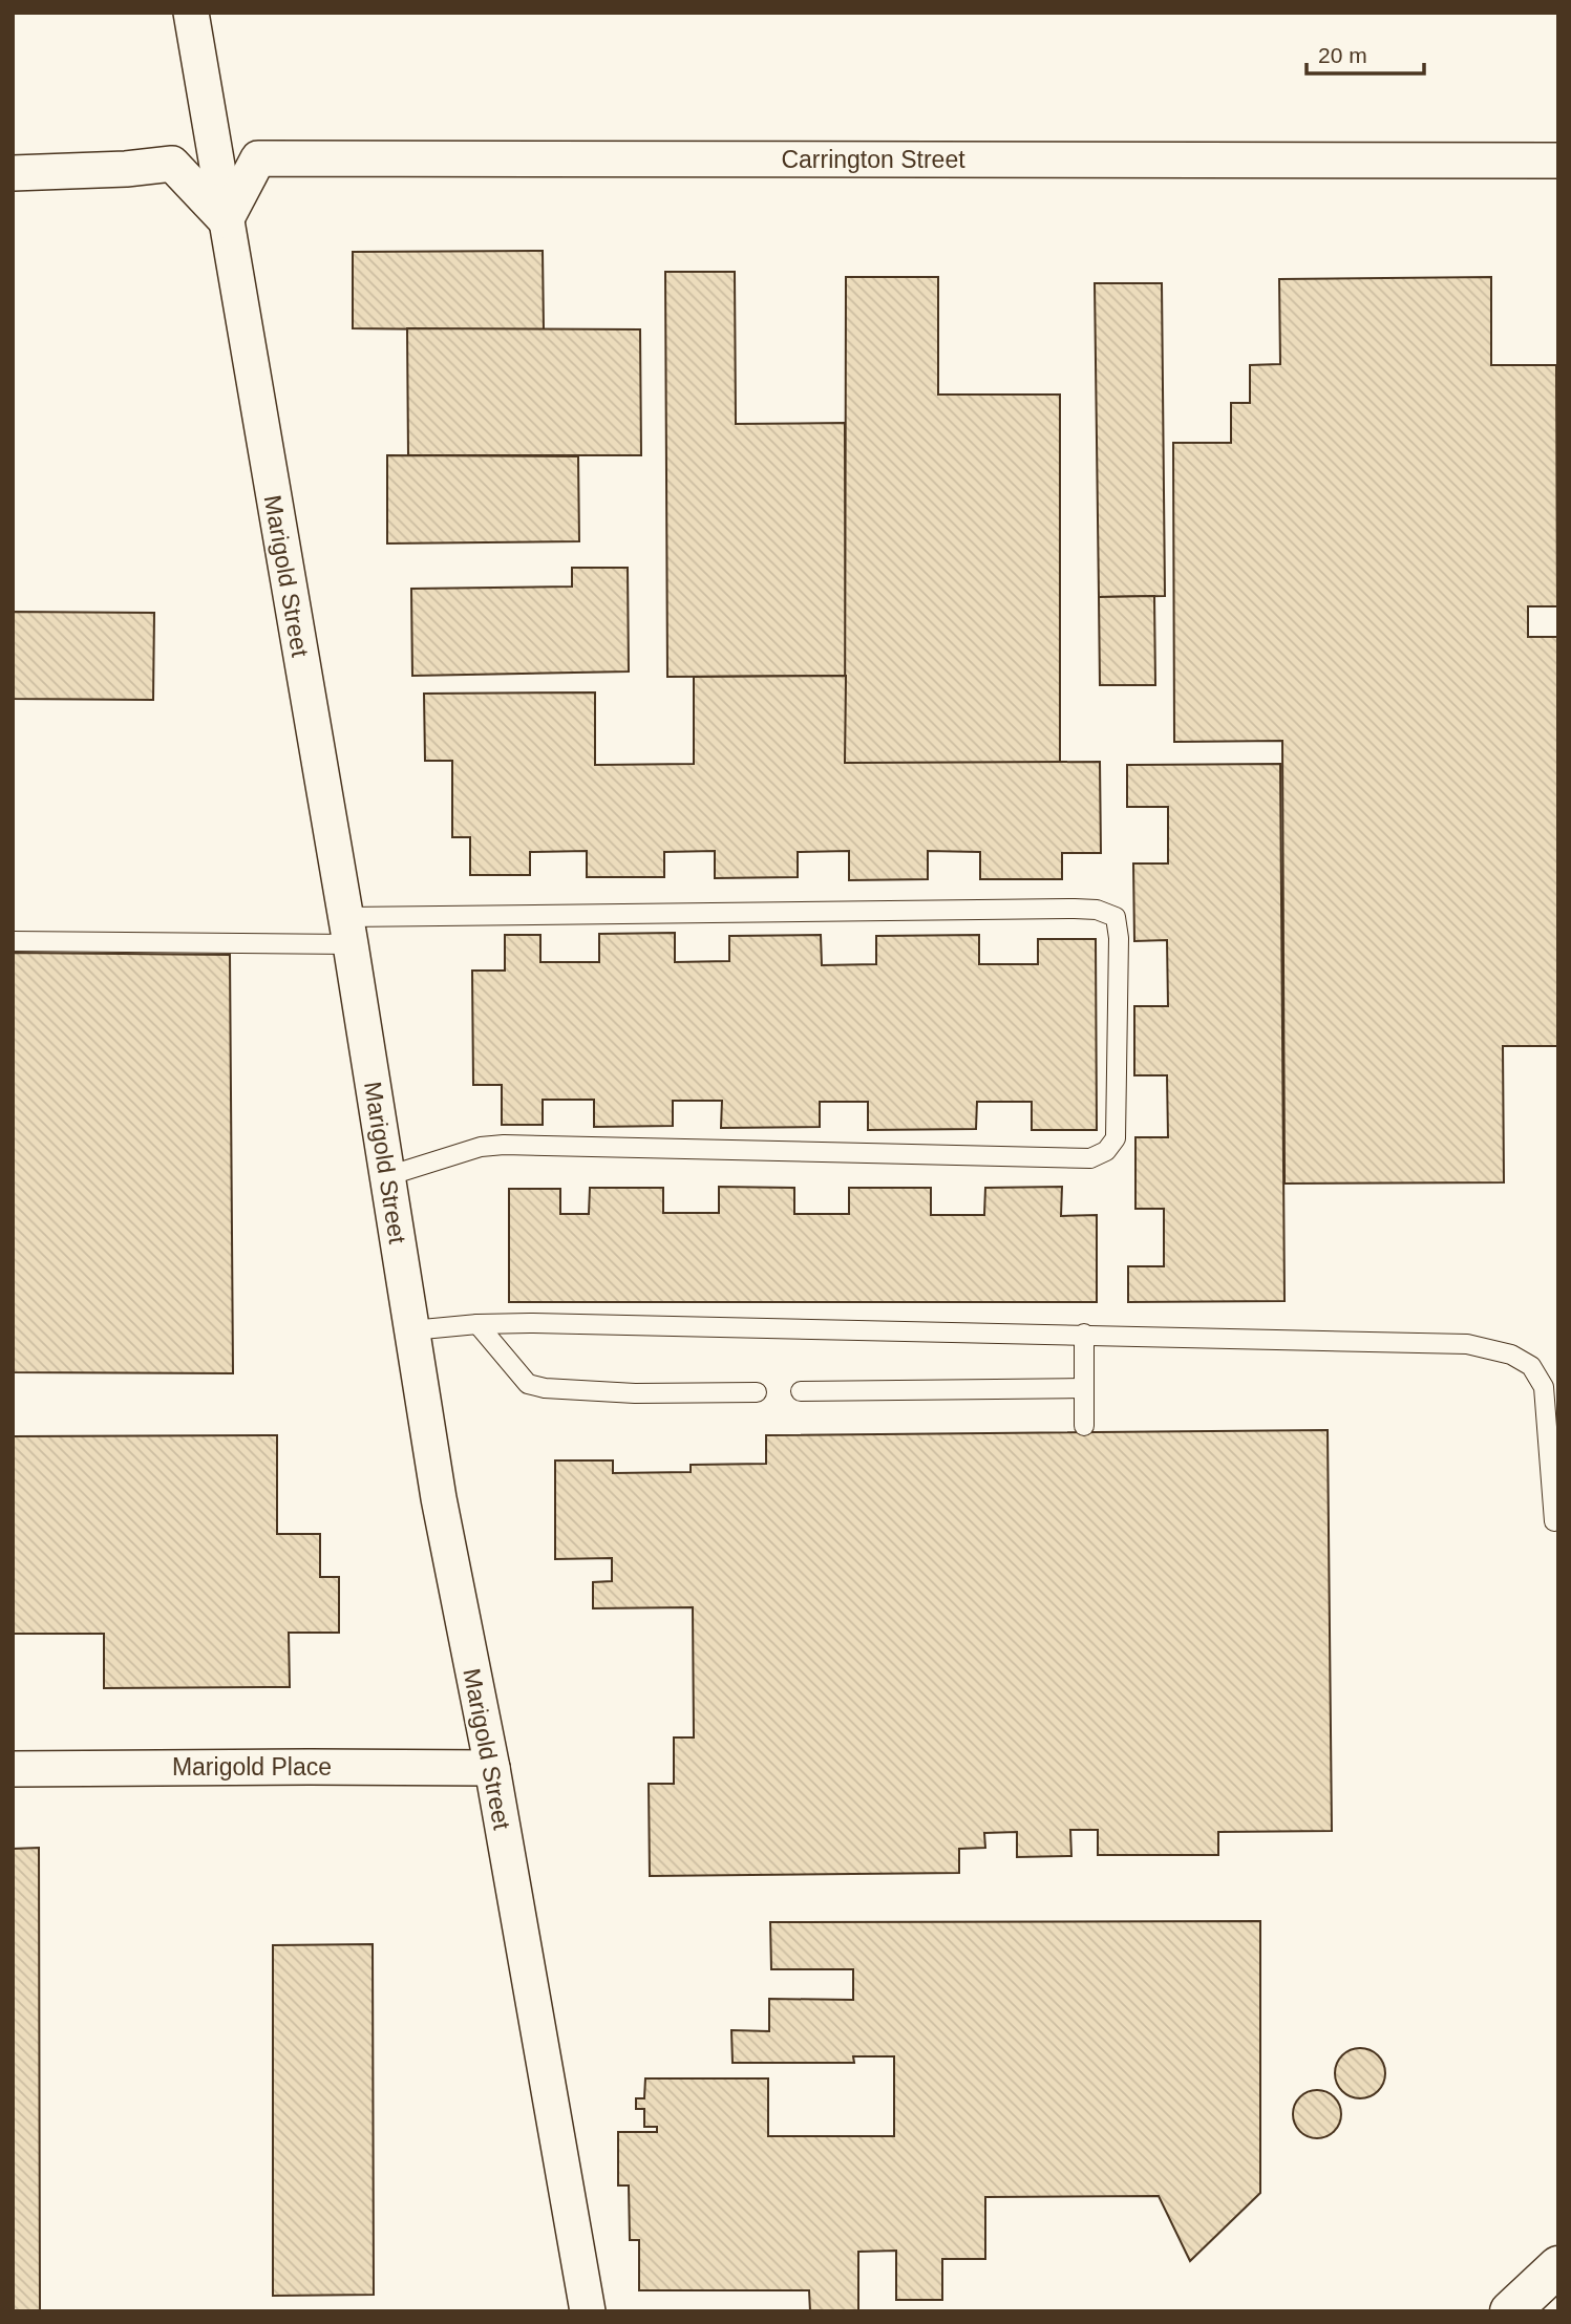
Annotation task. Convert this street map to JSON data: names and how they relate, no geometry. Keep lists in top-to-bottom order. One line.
{"streets":{"street":["Carrington Street","Marigold Street","Marigold Place"]},"crossings":[["Carrington Street","Marigold Street"],["Marigold Street","Marigold Place"]],"scale_bar":"20 m"}
